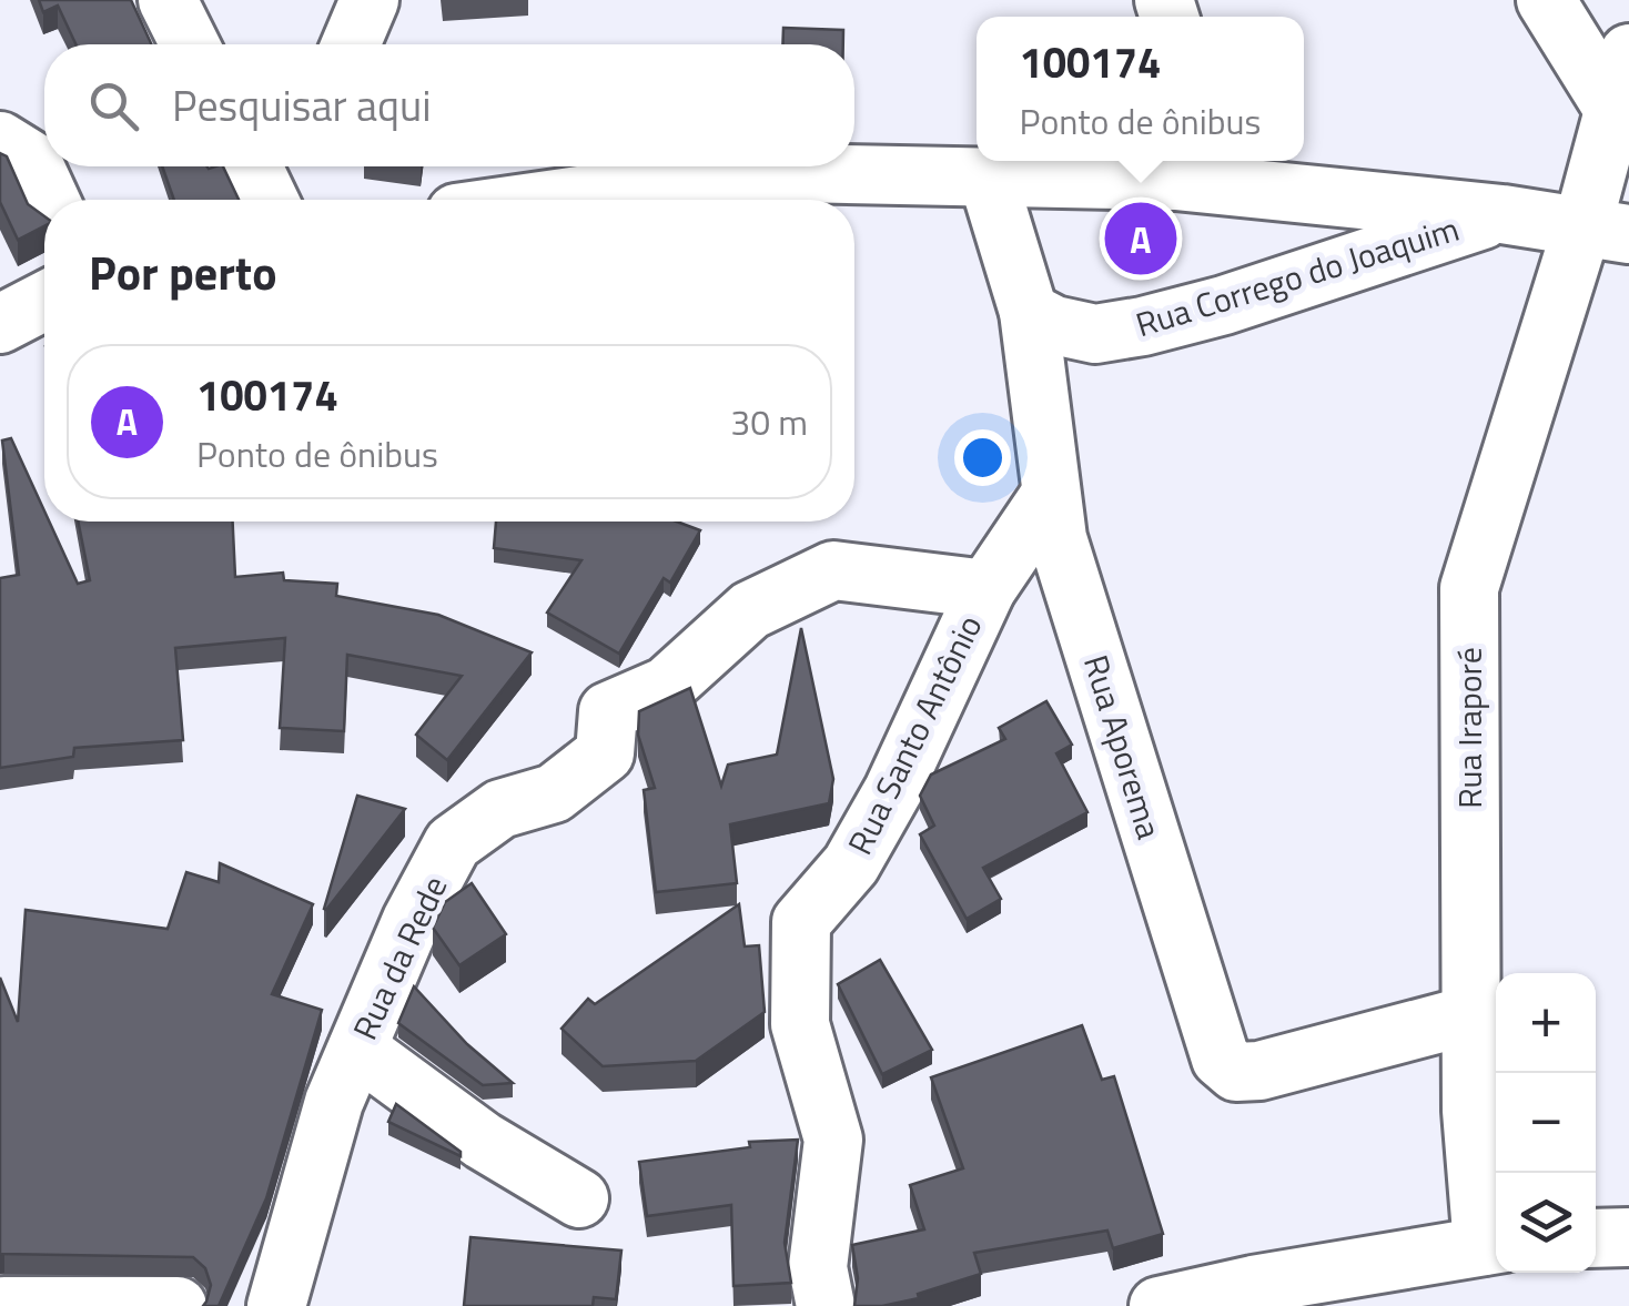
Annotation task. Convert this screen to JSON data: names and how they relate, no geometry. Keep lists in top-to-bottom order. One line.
{"streets":{"street":["Rua Corrego do Joaquim","Rua Iraporé","Rua Santo Antônio","Rua Aporema","Rua da Rede"]},"crossings":[["Rua Corrego do Joaquim","Rua Aporema"],["Rua Iraporé","Rua Aporema"],["Rua Santo Antônio","Rua Aporema"],["Rua Santo Antônio","Rua da Rede"]],"page":{"popup":["100174","Ponto de ônibus"],"search":"Pesquisar aqui","pins":"A","heading":"Por perto","list":[{"mark":"A","name":"100174","note":"Ponto de ônibus","value":"30 m"}],"map_buttons":["+","−"]}}
